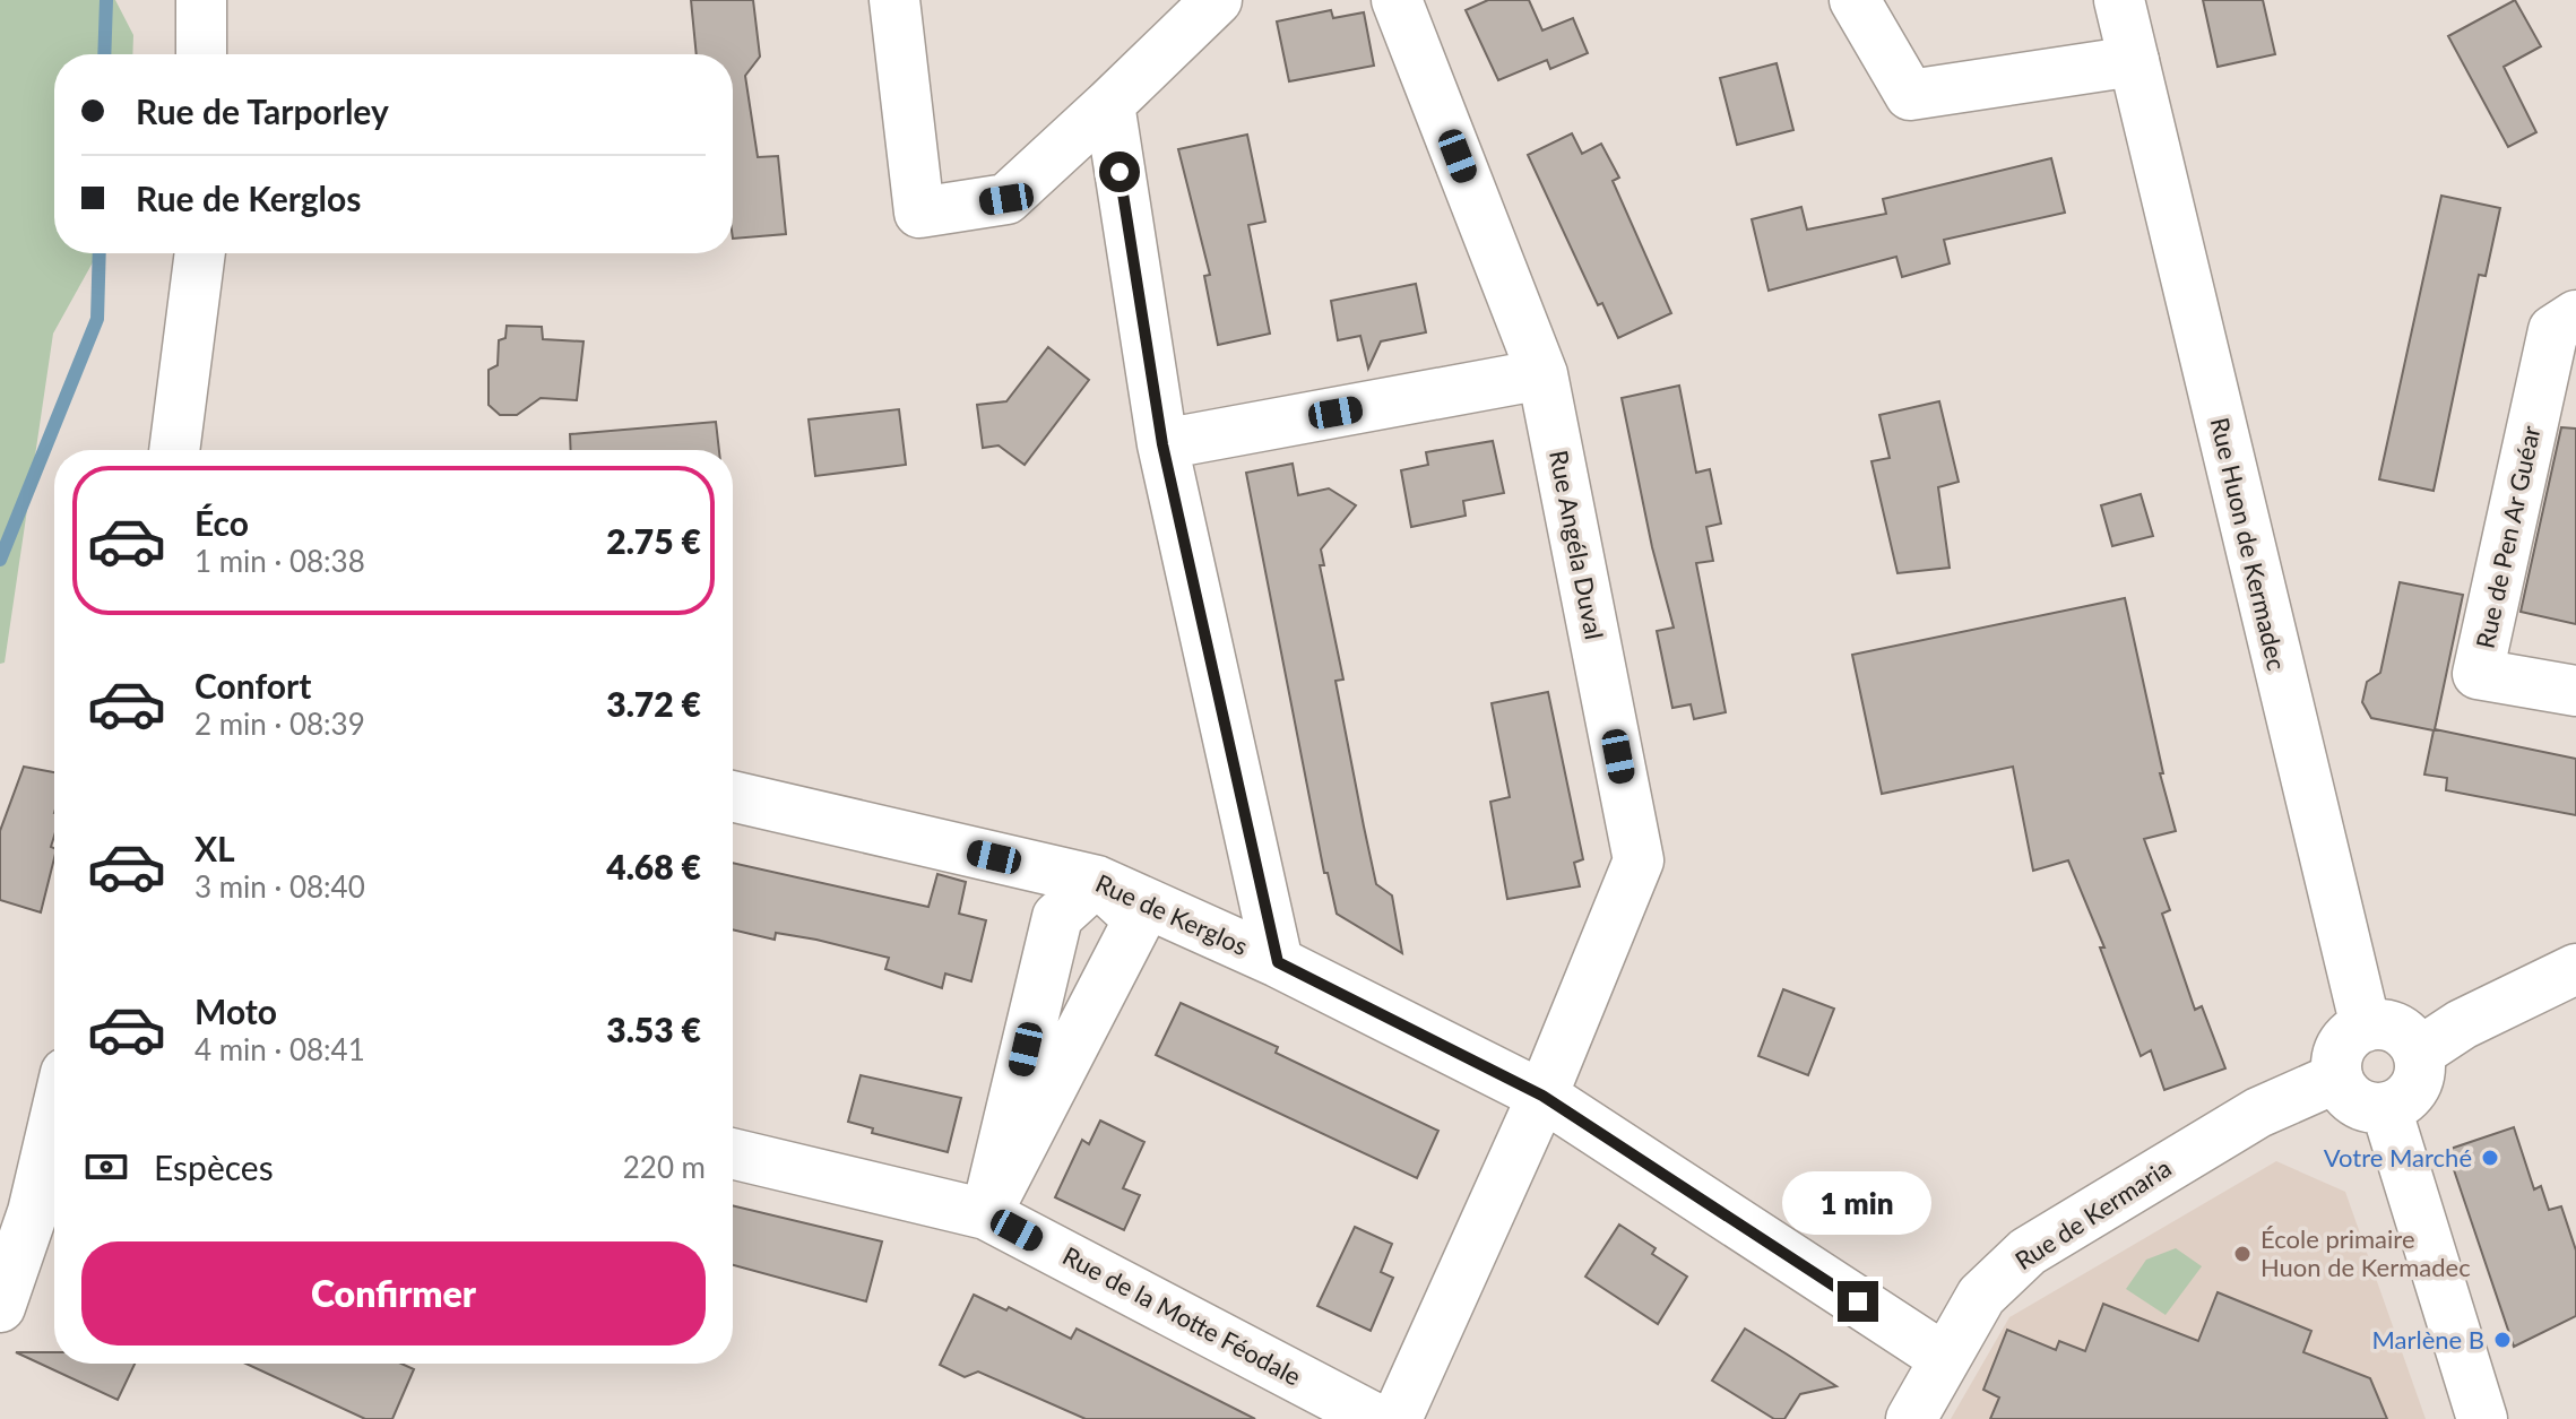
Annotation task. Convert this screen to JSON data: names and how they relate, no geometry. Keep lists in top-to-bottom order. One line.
{"streets":{"street":["Rue de Pen Ar Guéar","Rue Huon de Kermadec","Rue Angéla Duval","Rue de Kerglos","Rue de Kermaria","Rue de la Motte Féodale"]},"crossings":[["Rue Huon de Kermadec","Rue de Kermaria"],["Rue Angéla Duval","Rue de Kerglos"],["Rue de Kerglos","Rue de Kermaria"]],"places":["Votre Marché","École primaire Huon de Kermadec","Marlène B"],"page":{"banner":["Rue de Tarporley","Rue de Kerglos"],"list":[{"name":"Éco","note":"1 min · 08:38","value":"2.75 €"},{"name":"Confort","note":"2 min · 08:39","value":"3.72 €"},{"name":"XL","note":"3 min · 08:40","value":"4.68 €"},{"name":"Moto","note":"4 min · 08:41","value":"3.53 €"}],"pay":["Espèces","220 m"],"bubble":"1 min","buttons":"Confirmer"}}
